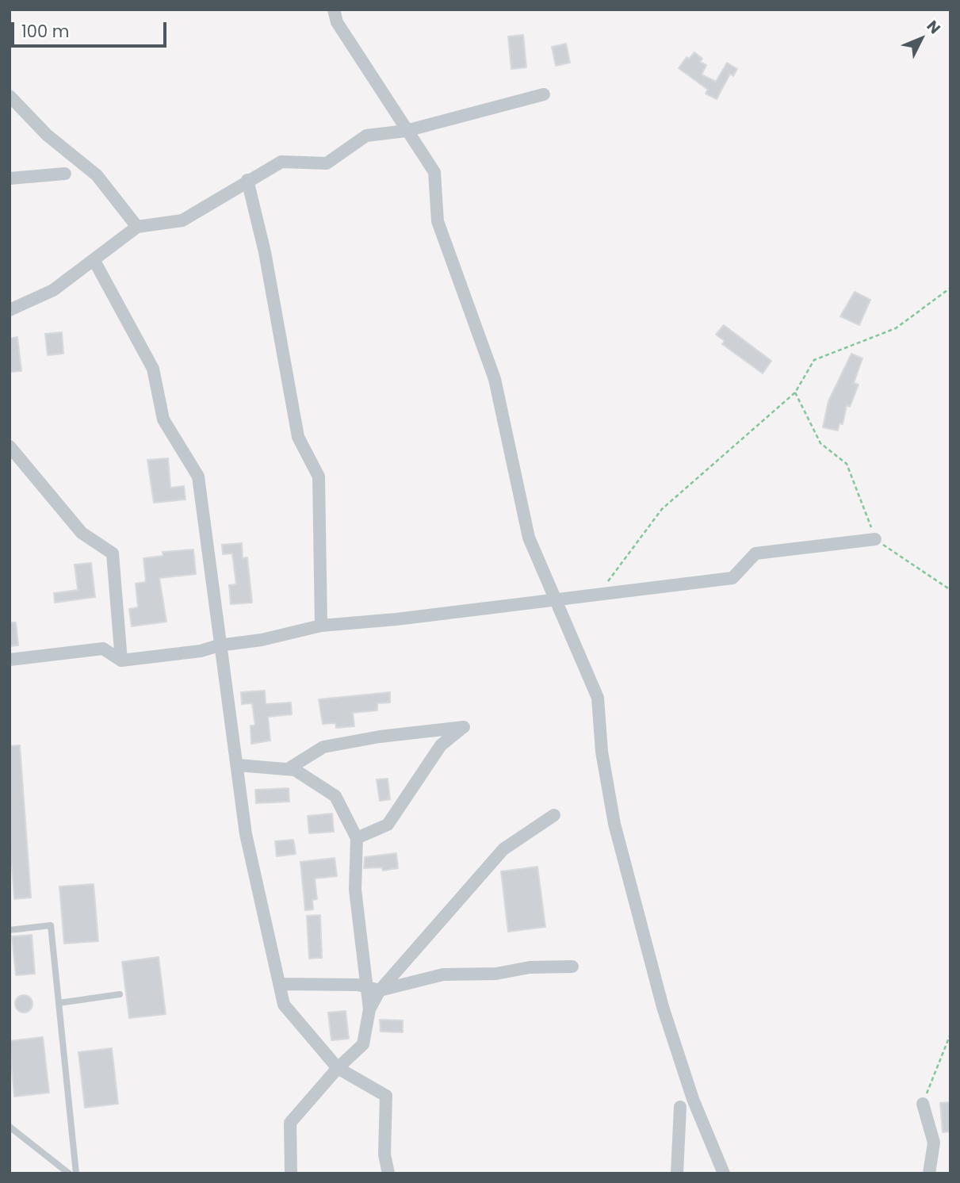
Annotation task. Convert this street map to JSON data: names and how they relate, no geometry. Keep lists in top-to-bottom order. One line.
{"scale_bar":"100 m","north":"top right"}
